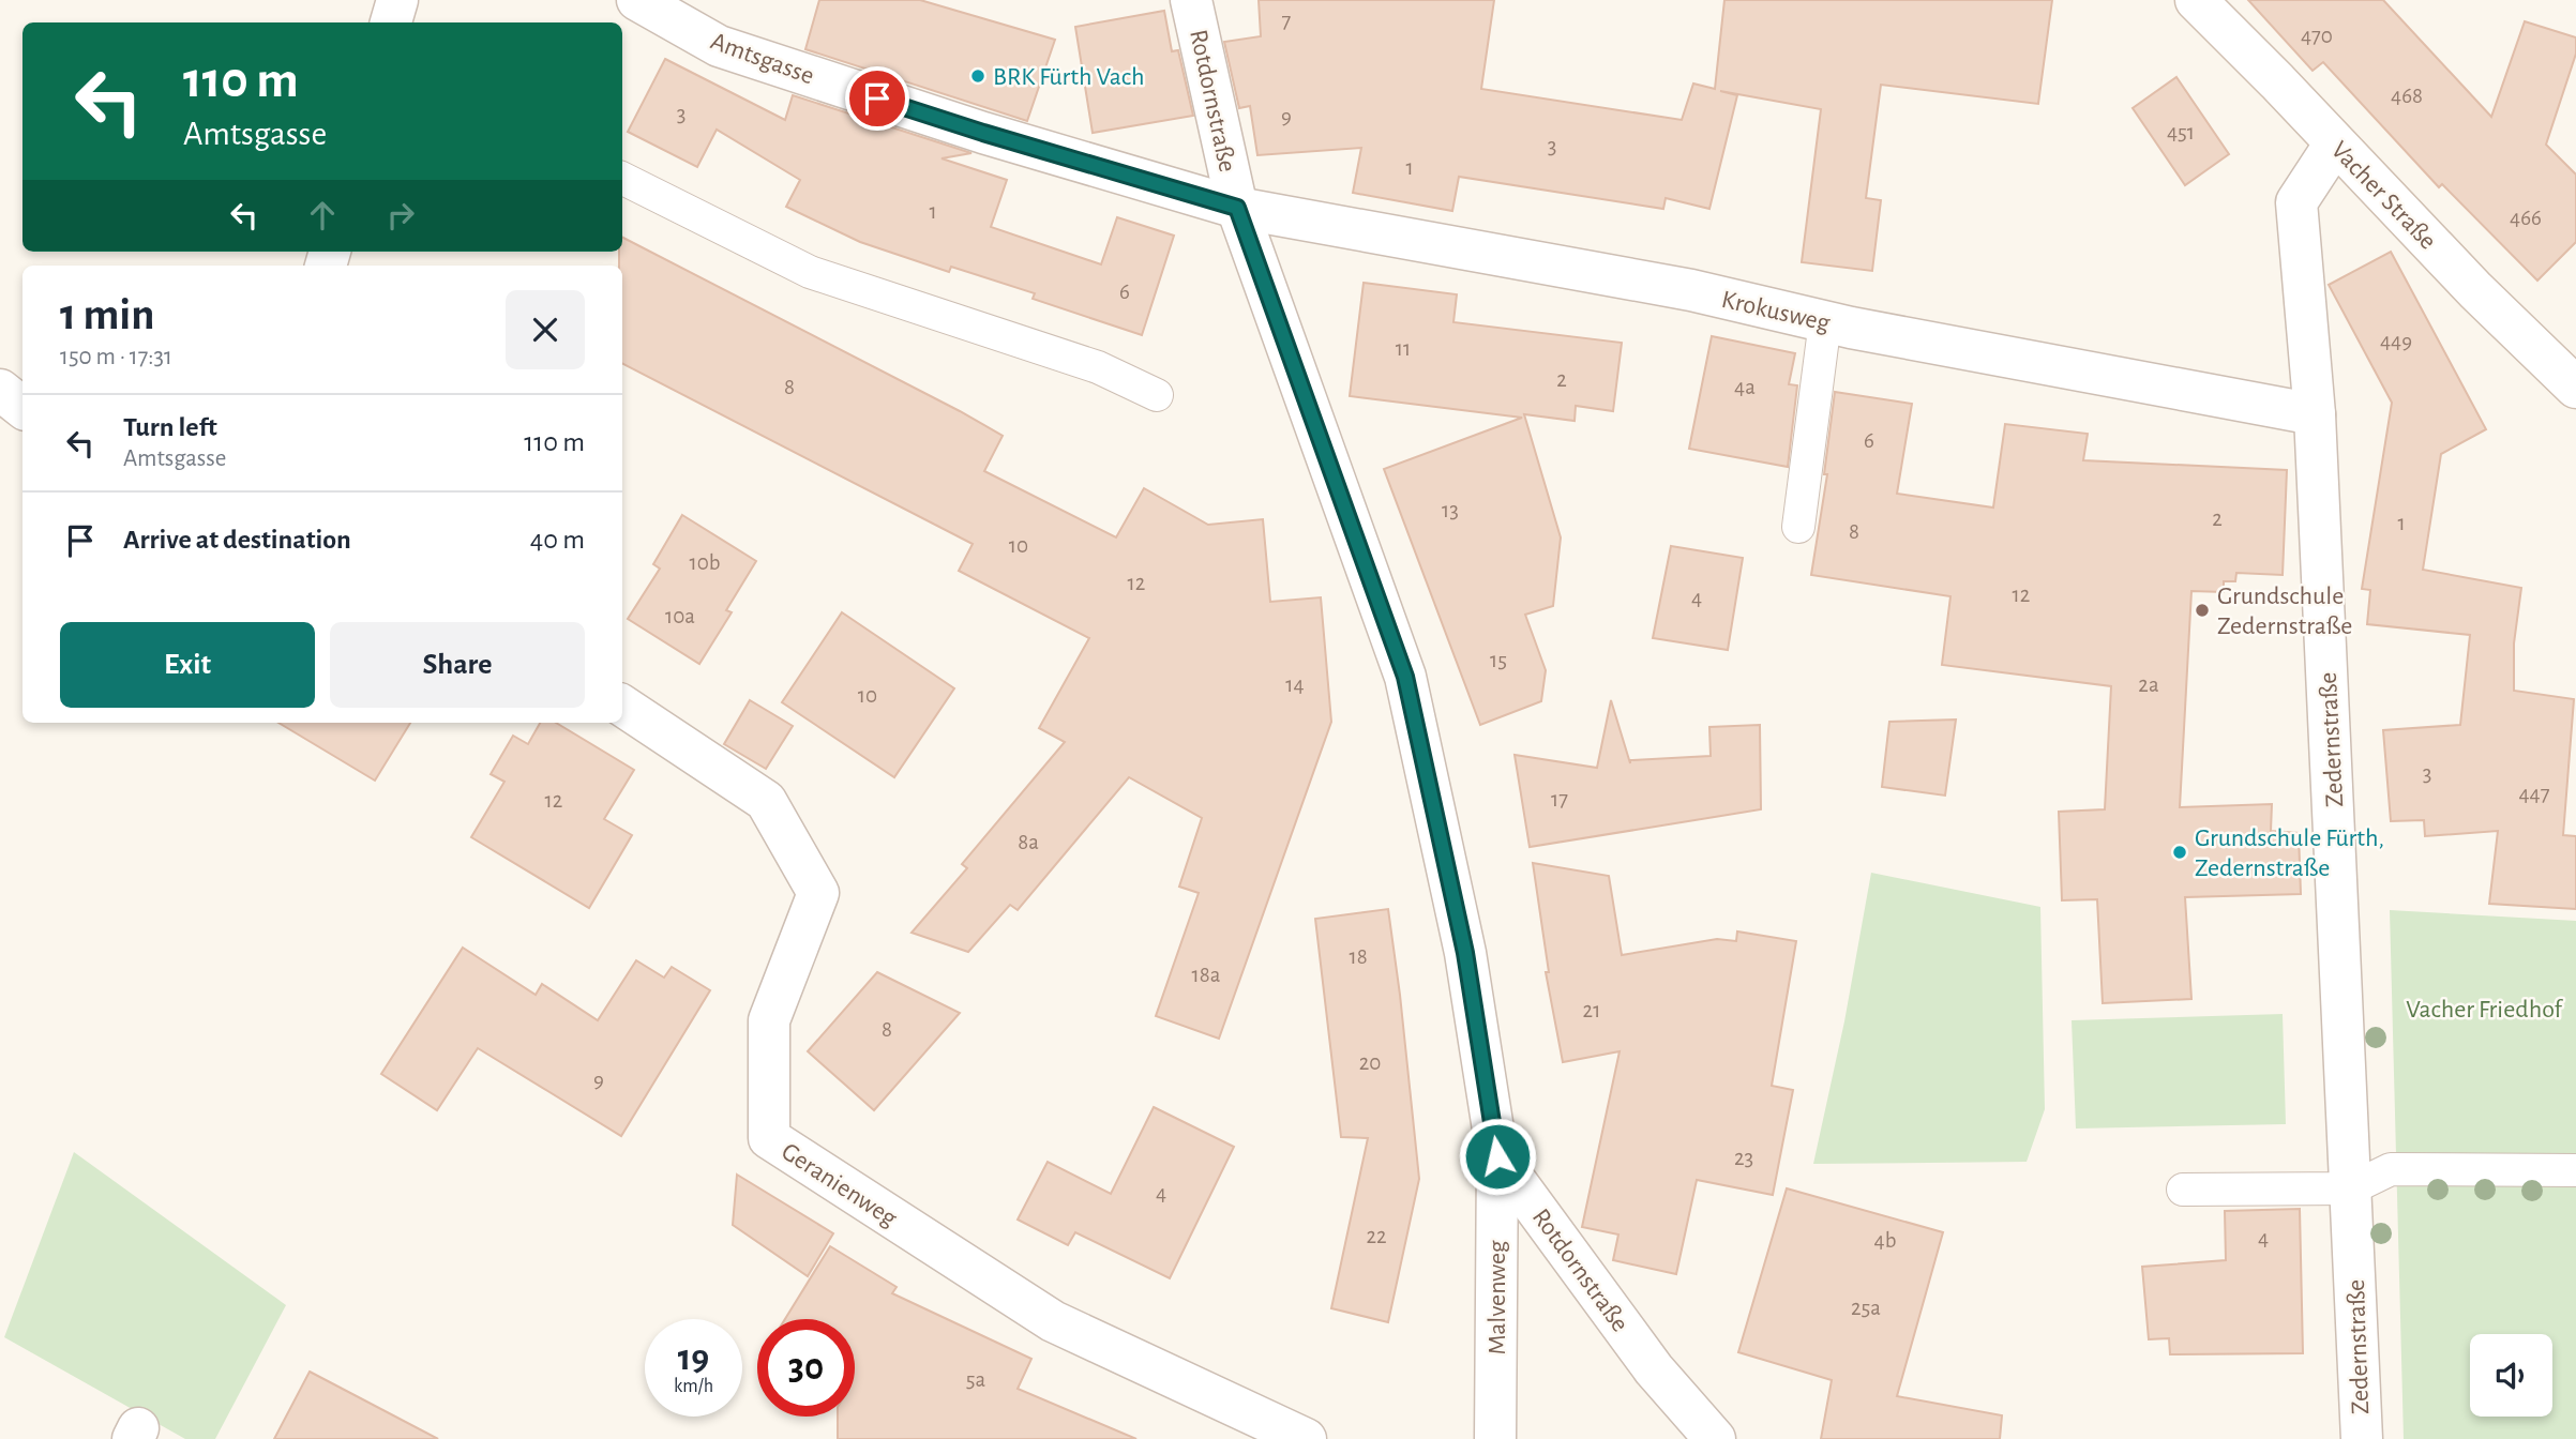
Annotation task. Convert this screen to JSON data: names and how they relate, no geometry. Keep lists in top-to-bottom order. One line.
{"streets":{"street":["Amtsgasse","Rotdornstraße","Vacher Straße","Krokusweg","Zedernstraße","Geranienweg","Malvenweg"]},"crossings":[["Amtsgasse","Rotdornstraße"],["Amtsgasse","Krokusweg"],["Rotdornstraße","Krokusweg"],["Rotdornstraße","Malvenweg"],["Vacher Straße","Zedernstraße"],["Krokusweg","Zedernstraße"]],"parks":["Vacher Friedhof"],"places":["BRK Fürth Vach","Grundschule Zedernstraße","Grundschule Fürth, Zedernstraße"],"house_numbers":["7","470","468","3","9","451","3","1","1","466","6","449","11","2","8","4a","6","13","2","1","8","10","10b","12","12","4","10a","15","14","2a","10","3","447","17","12","8a","18","18a","21","8","20","9","23","4","22","4","4b","25a","5a"],"page":{"turn":["110 m","Amtsgasse"],"heading":["1 min","150 m · 17:31"],"list":[{"name":"Turn left","note":"Amtsgasse","value":"110 m"},{"name":"Arrive at destination","value":"40 m"}],"buttons":["Exit","Share"],"speed":"19 km/h","limit":"30"}}
